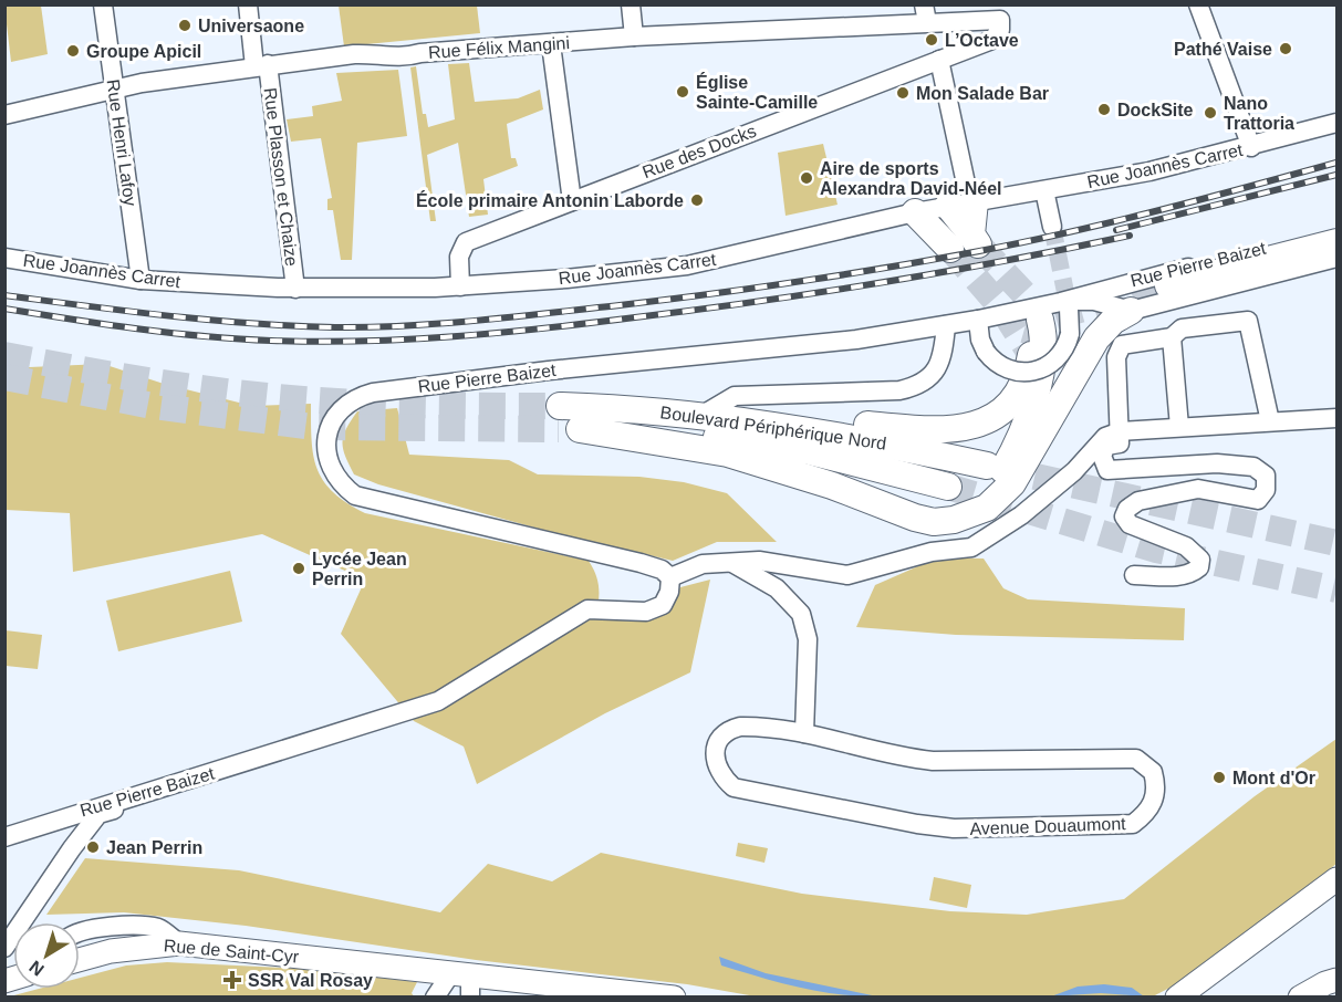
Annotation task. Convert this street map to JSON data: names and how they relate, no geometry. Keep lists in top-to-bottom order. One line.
{"streets":{"highway":["Boulevard Périphérique Nord"],"main road":["Rue de Saint-Cyr"],"street":["Rue Félix Mangini","Rue Henri Lafoy","Rue des Docks","Rue Joannès Carret","Rue Plasson et Chaize","Rue Pierre Baizet","Avenue Douaumont"]},"crossings":[["Rue Félix Mangini","Rue Henri Lafoy"],["Rue Félix Mangini","Rue des Docks"],["Rue Félix Mangini","Rue Plasson et Chaize"],["Rue Henri Lafoy","Rue Joannès Carret"],["Rue des Docks","Rue Joannès Carret"],["Rue Joannès Carret","Rue Plasson et Chaize"]],"places":{"other":["Universaone","L’Octave","Pathé Vaise","Groupe Apicil","Église Sainte-Camille","Mon Salade Bar","DockSite","Nano Trattoria","Aire de sports Alexandra David-Néel","École primaire Antonin Laborde","Lycée Jean Perrin","Mont d'Or","Jean Perrin"],"health":["SSR Val Rosay"]},"north":"bottom left"}
